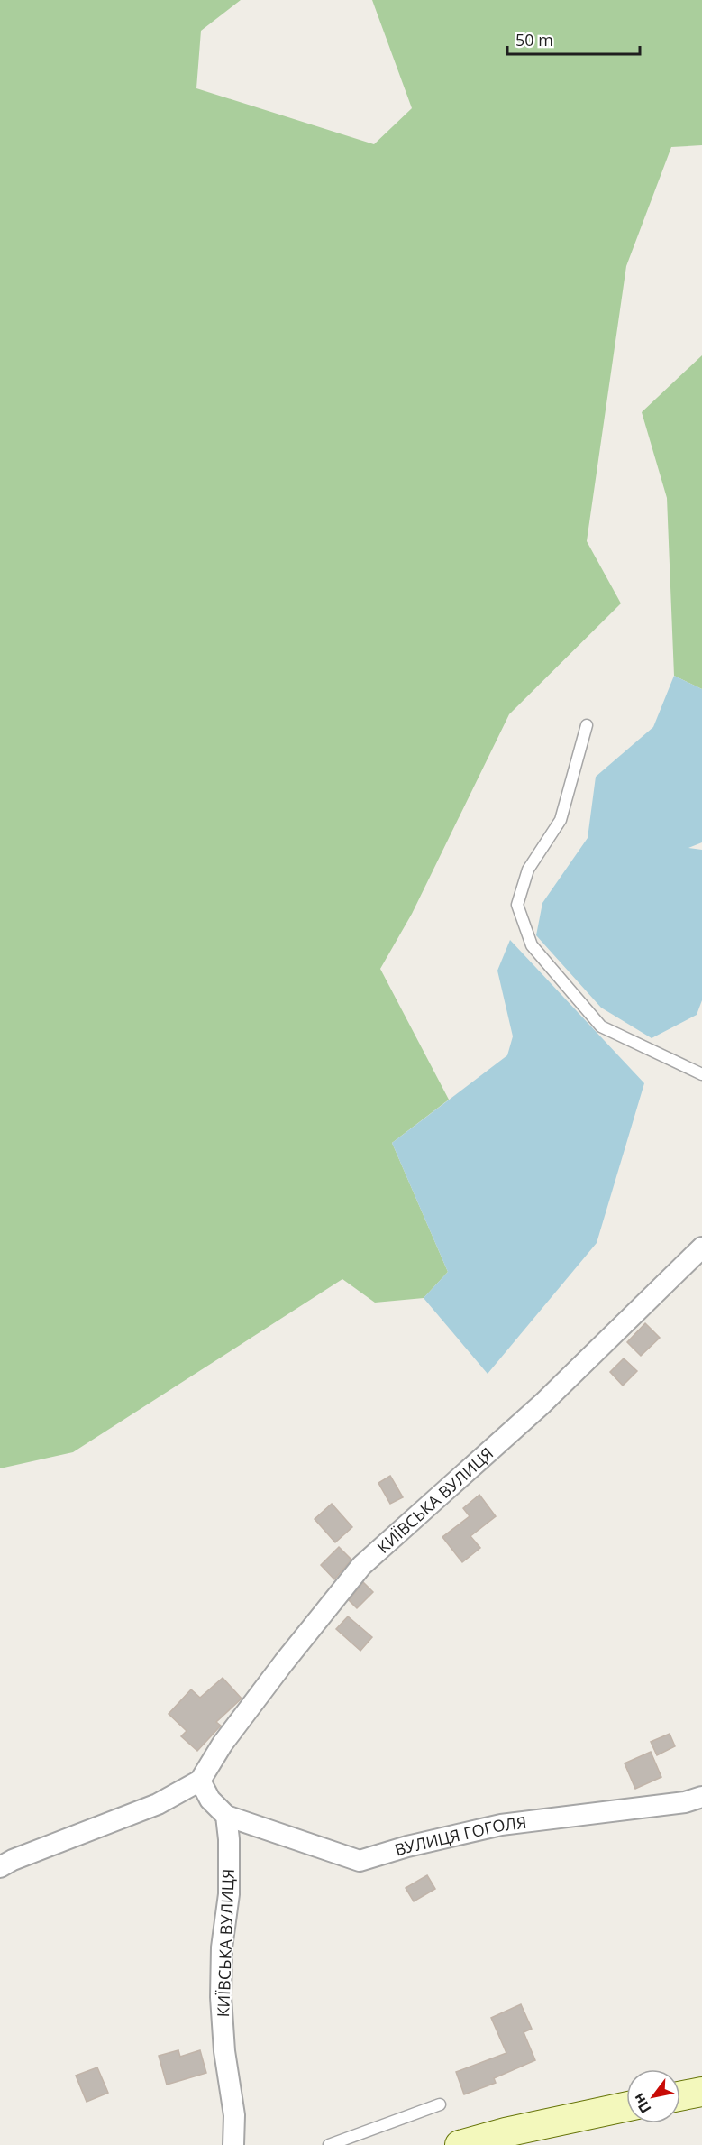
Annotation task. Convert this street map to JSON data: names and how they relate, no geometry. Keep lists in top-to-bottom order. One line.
{"streets":{"street":["КИЇВСЬКА ВУЛИЦЯ","ВУЛИЦЯ ГОГОЛЯ"]},"crossings":[["КИЇВСЬКА ВУЛИЦЯ","ВУЛИЦЯ ГОГОЛЯ"]],"scale_bar":"50 m","north":"bottom left"}
